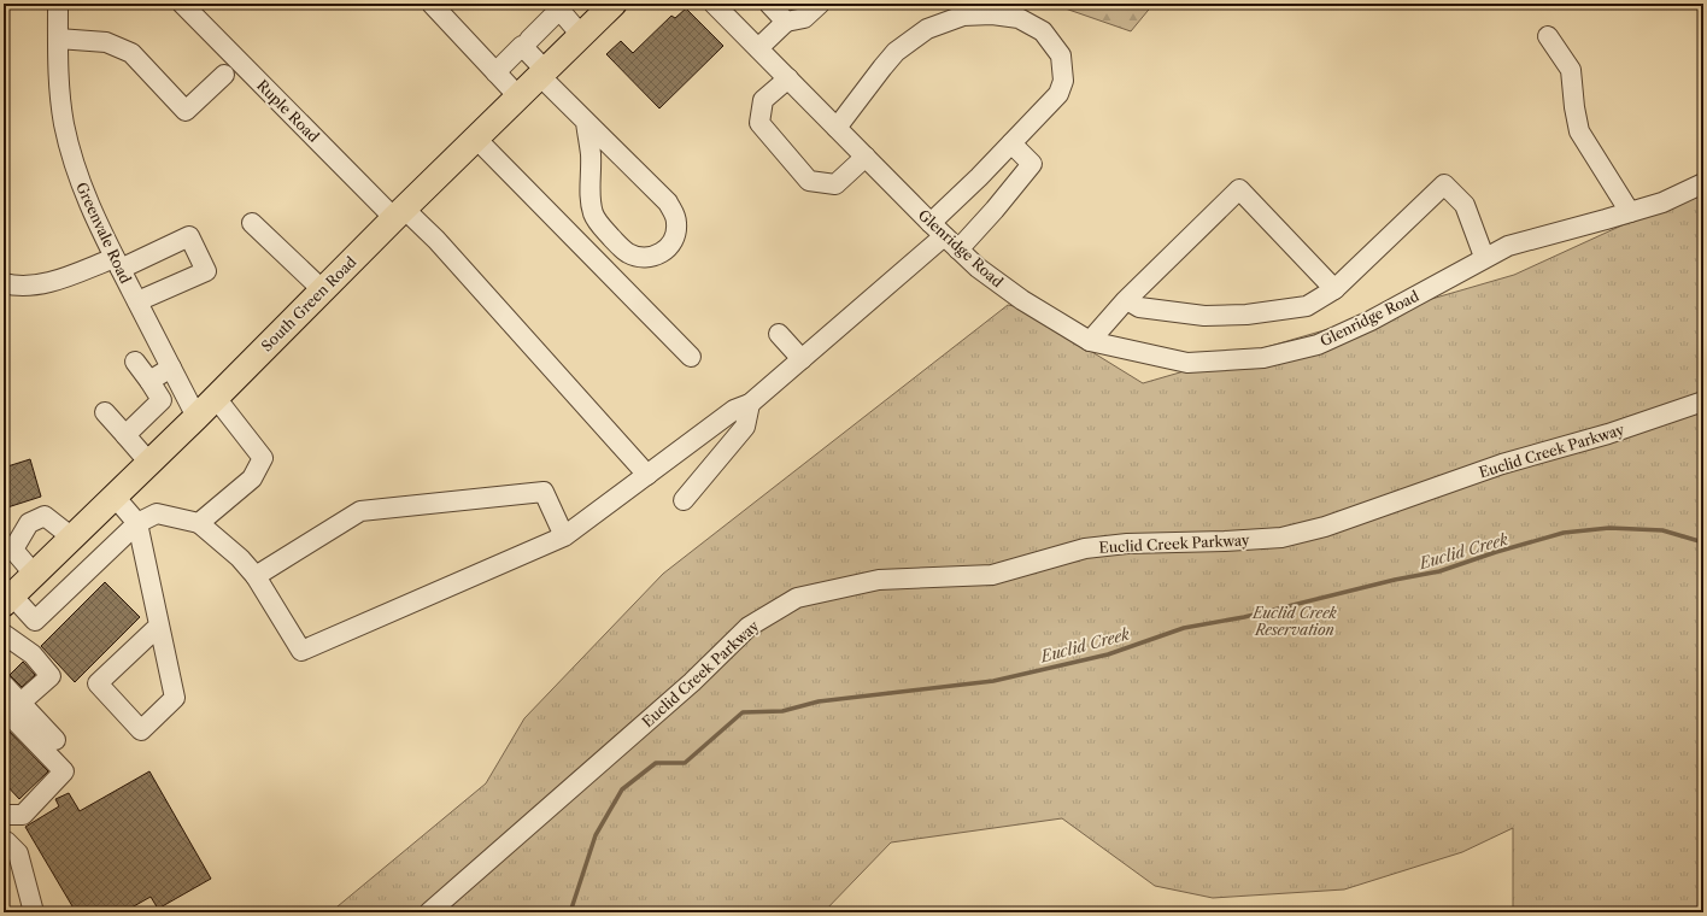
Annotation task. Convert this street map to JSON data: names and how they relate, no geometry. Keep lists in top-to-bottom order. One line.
{"streets":{"main road":["South Green Road"],"street":["Ruple Road","Greenvale Road","Glenridge Road","Euclid Creek Parkway"]},"crossings":[["Ruple Road","South Green Road"],["Greenvale Road","South Green Road"]],"water":["Euclid Creek"],"parks":["Euclid Creek Reservation"]}
